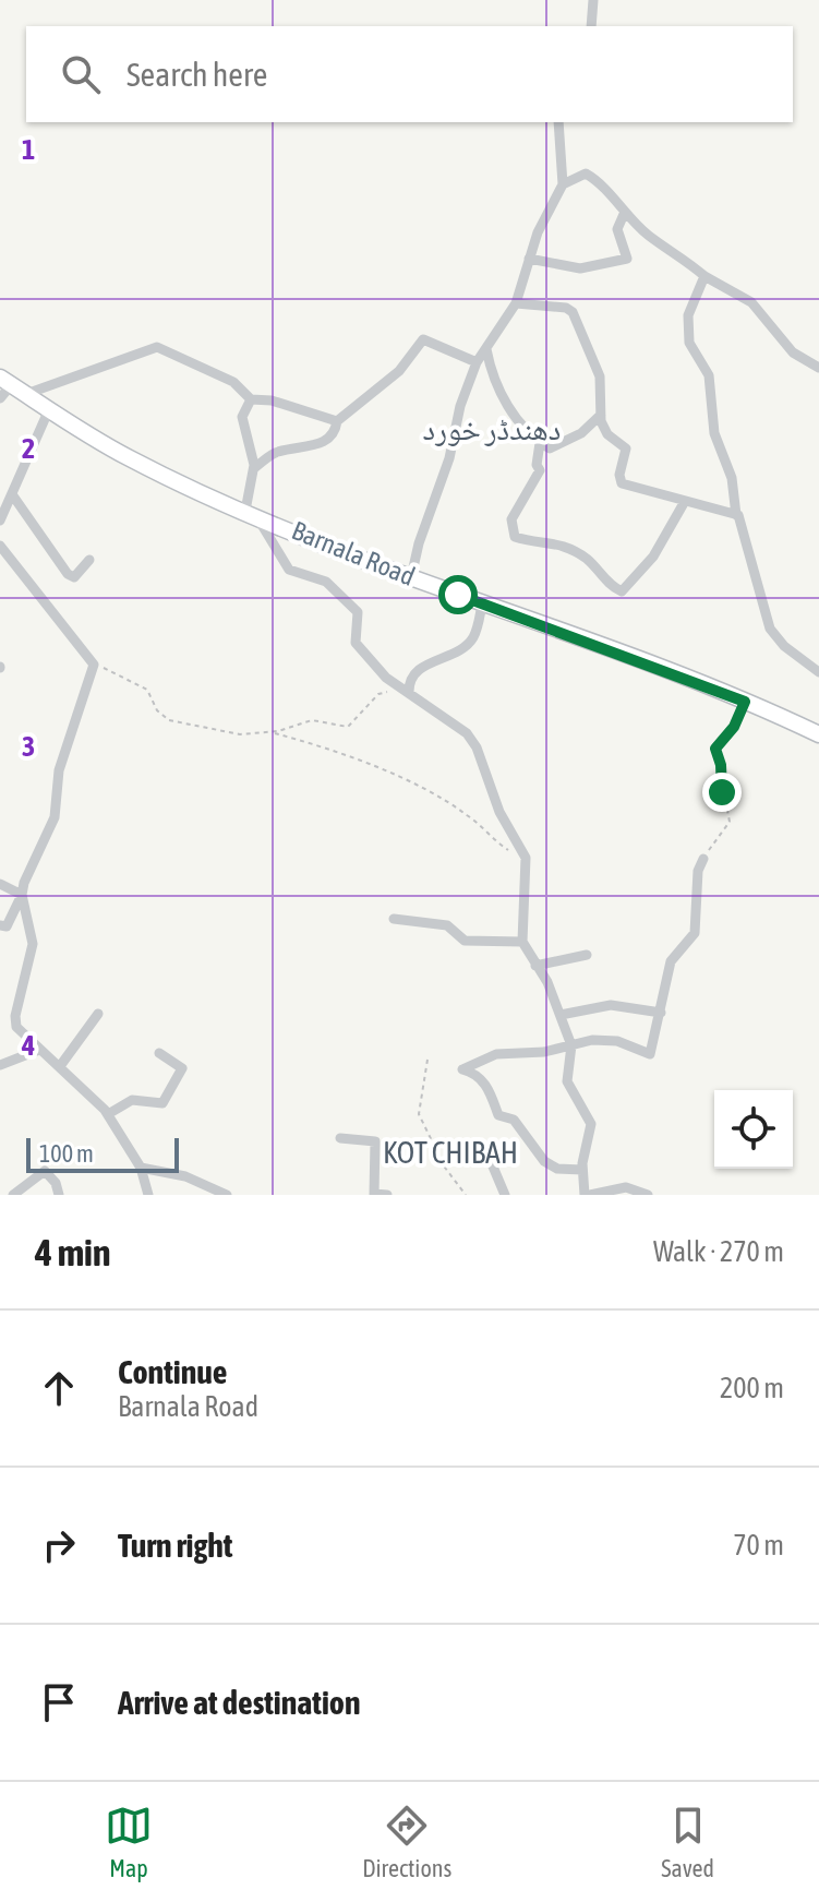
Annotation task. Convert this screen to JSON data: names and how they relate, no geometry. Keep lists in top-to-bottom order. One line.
{"streets":{"main road":["Barnala Road"]},"districts":["دھندڈر خورد","KOT CHIBAH"],"scale_bar":"100 m","page":{"search":"Search here","scale":"100 m","heading":["4 min","Walk · 270 m"],"list":[["Continue","Barnala Road","200 m"],["Turn right","70 m"],"Arrive at destination"],"nav":["Map","Directions","Saved"]},"grid":{"rows":["1","2","3","4"]}}
